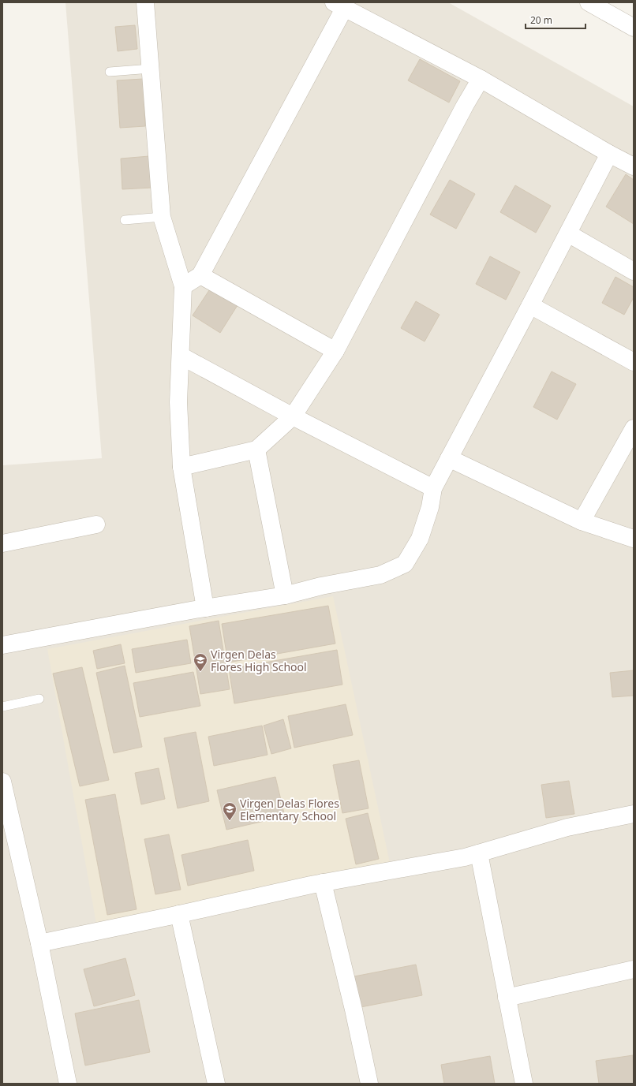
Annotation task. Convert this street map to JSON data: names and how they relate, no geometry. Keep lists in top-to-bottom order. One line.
{"places":{"school or university":["Virgen Delas Flores High School","Virgen Delas Flores Elementary School"]},"scale_bar":"20 m"}
